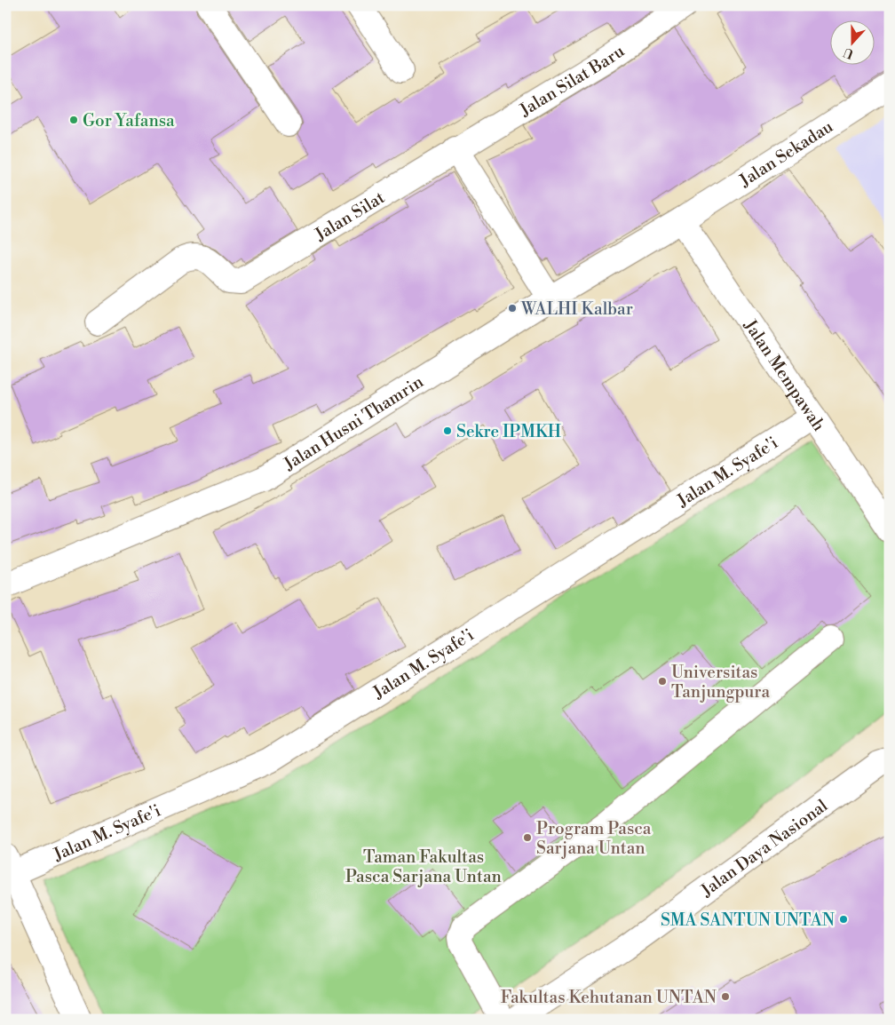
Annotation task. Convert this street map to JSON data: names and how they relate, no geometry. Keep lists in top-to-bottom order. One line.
{"streets":{"street":["Jalan Silat Baru","Jalan Sekadau","Jalan Silat","Jalan Mempawah","Jalan Husni Thamrin","Jalan M. Syafe'i","Jalan Daya Nasional"]},"crossings":[["Jalan Silat Baru","Jalan Silat"],["Jalan Sekadau","Jalan Mempawah"],["Jalan Sekadau","Jalan Husni Thamrin"],["Jalan Mempawah","Jalan Husni Thamrin"],["Jalan Mempawah","Jalan M. Syafe'i"]],"parks":["Taman Fakultas Pasca Sarjana Untan"],"places":["Gor Yafansa","WALHI Kalbar","Sekre IPMKH","Universitas Tanjungpura","Program Pasca Sarjana Untan","SMA SANTUN UNTAN","Fakultas Kehutanan UNTAN"],"north":"bottom"}
